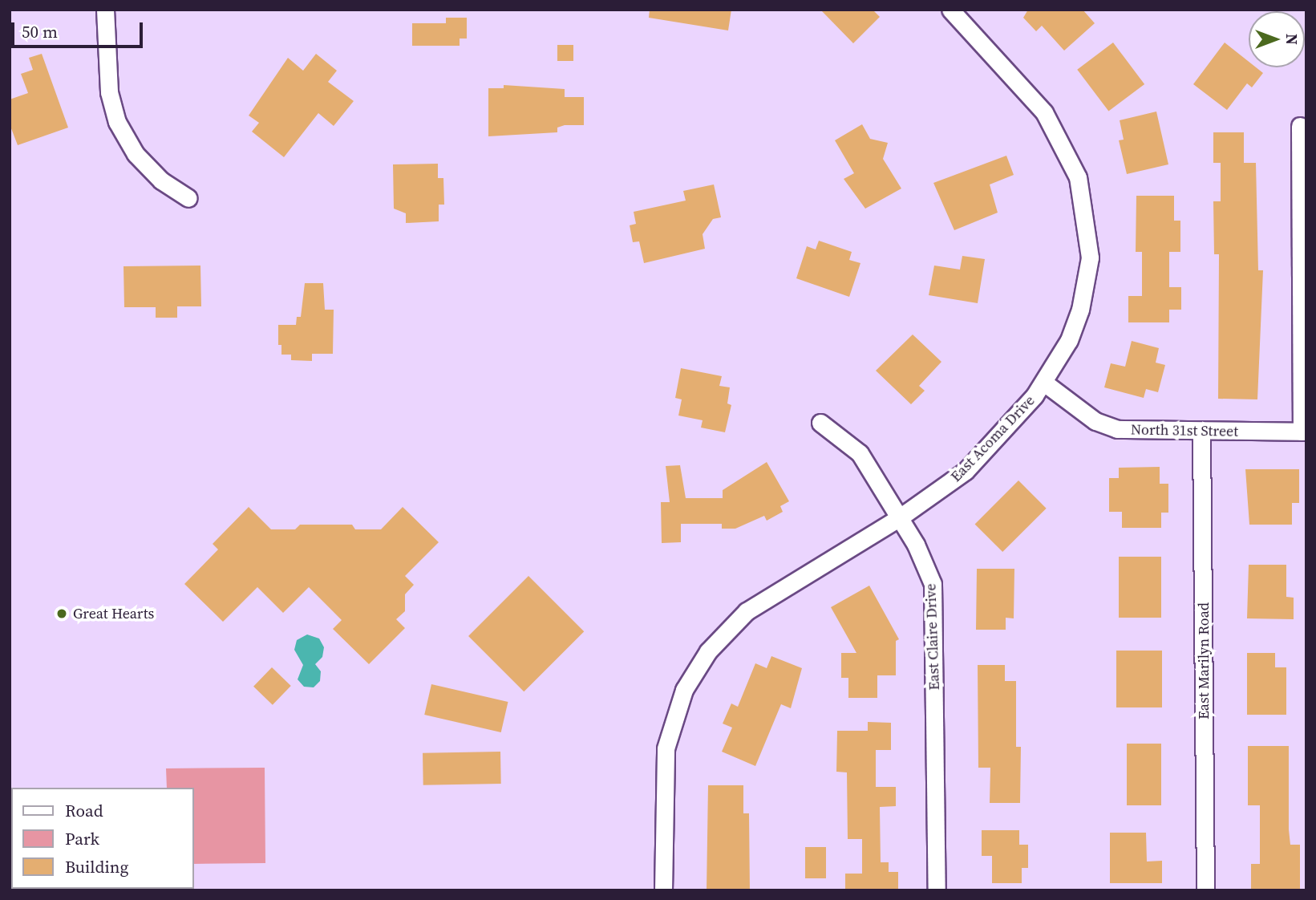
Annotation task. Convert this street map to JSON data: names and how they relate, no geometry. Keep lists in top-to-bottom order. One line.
{"streets":{"street":["North 31st Street","East Acoma Drive","East Claire Drive","East Marilyn Road"]},"crossings":[["North 31st Street","East Acoma Drive"],["North 31st Street","East Marilyn Road"],["East Acoma Drive","East Claire Drive"]],"places":["Great Hearts"],"legend":["Road","Park","Building"],"scale_bar":"50 m","north":"right"}
